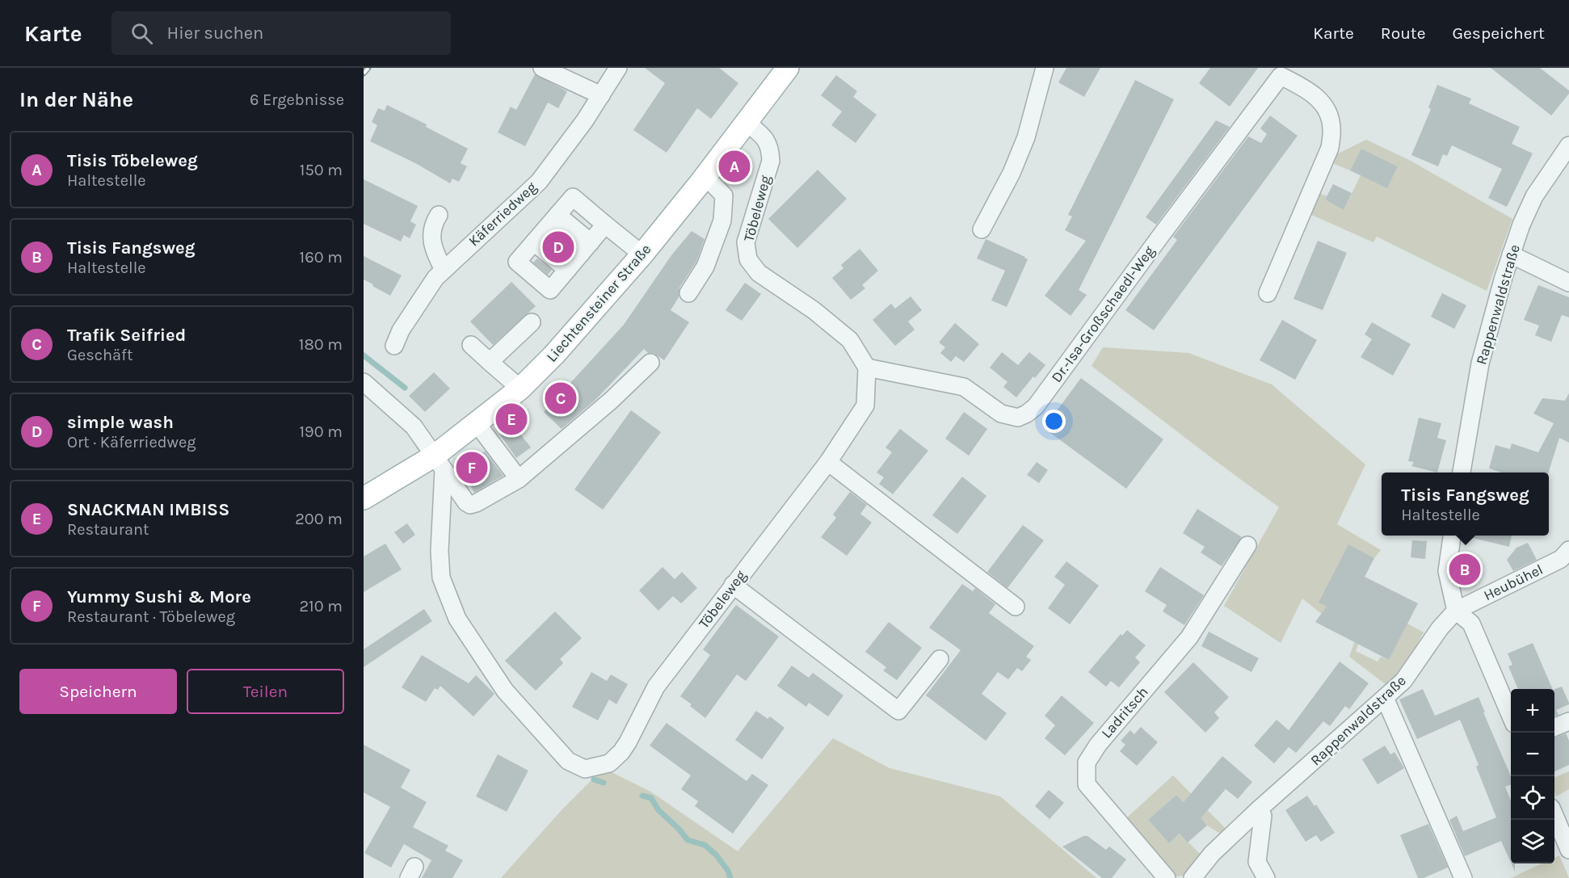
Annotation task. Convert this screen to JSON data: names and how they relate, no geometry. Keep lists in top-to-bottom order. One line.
{"streets":{"main road":["Liechtensteiner Straße"],"street":["Töbeleweg","Käferriedweg","Rappenwaldstraße","Dr.-Isa-Großschaedl-Weg","Heubühel","Ladritsch"]},"crossings":[["Töbeleweg","Liechtensteiner Straße"],["Töbeleweg","Dr.-Isa-Großschaedl-Weg"],["Rappenwaldstraße","Heubühel"]],"page":{"header":"Karte","search":"Hier suchen","nav":["Karte","Route","Gespeichert"],"heading":["In der Nähe","6 Ergebnisse"],"list":[{"mark":"A","name":"Tisis Töbeleweg","note":"Haltestelle","value":"150 m"},{"mark":"B","name":"Tisis Fangsweg","note":"Haltestelle","value":"160 m"},{"mark":"C","name":"Trafik Seifried","note":"Geschäft","value":"180 m"},{"mark":"D","name":"simple wash","note":"Ort · Käferriedweg","value":"190 m"},{"mark":"E","name":"SNACKMAN IMBISS","note":"Restaurant","value":"200 m"},{"mark":"F","name":"Yummy Sushi & More","note":"Restaurant · Töbeleweg","value":"210 m"}],"pins":["A","D","C","E","F","B"],"popup":["Tisis Fangsweg","Haltestelle"],"buttons":["Speichern","Teilen"],"map_buttons":["+","−"]}}
